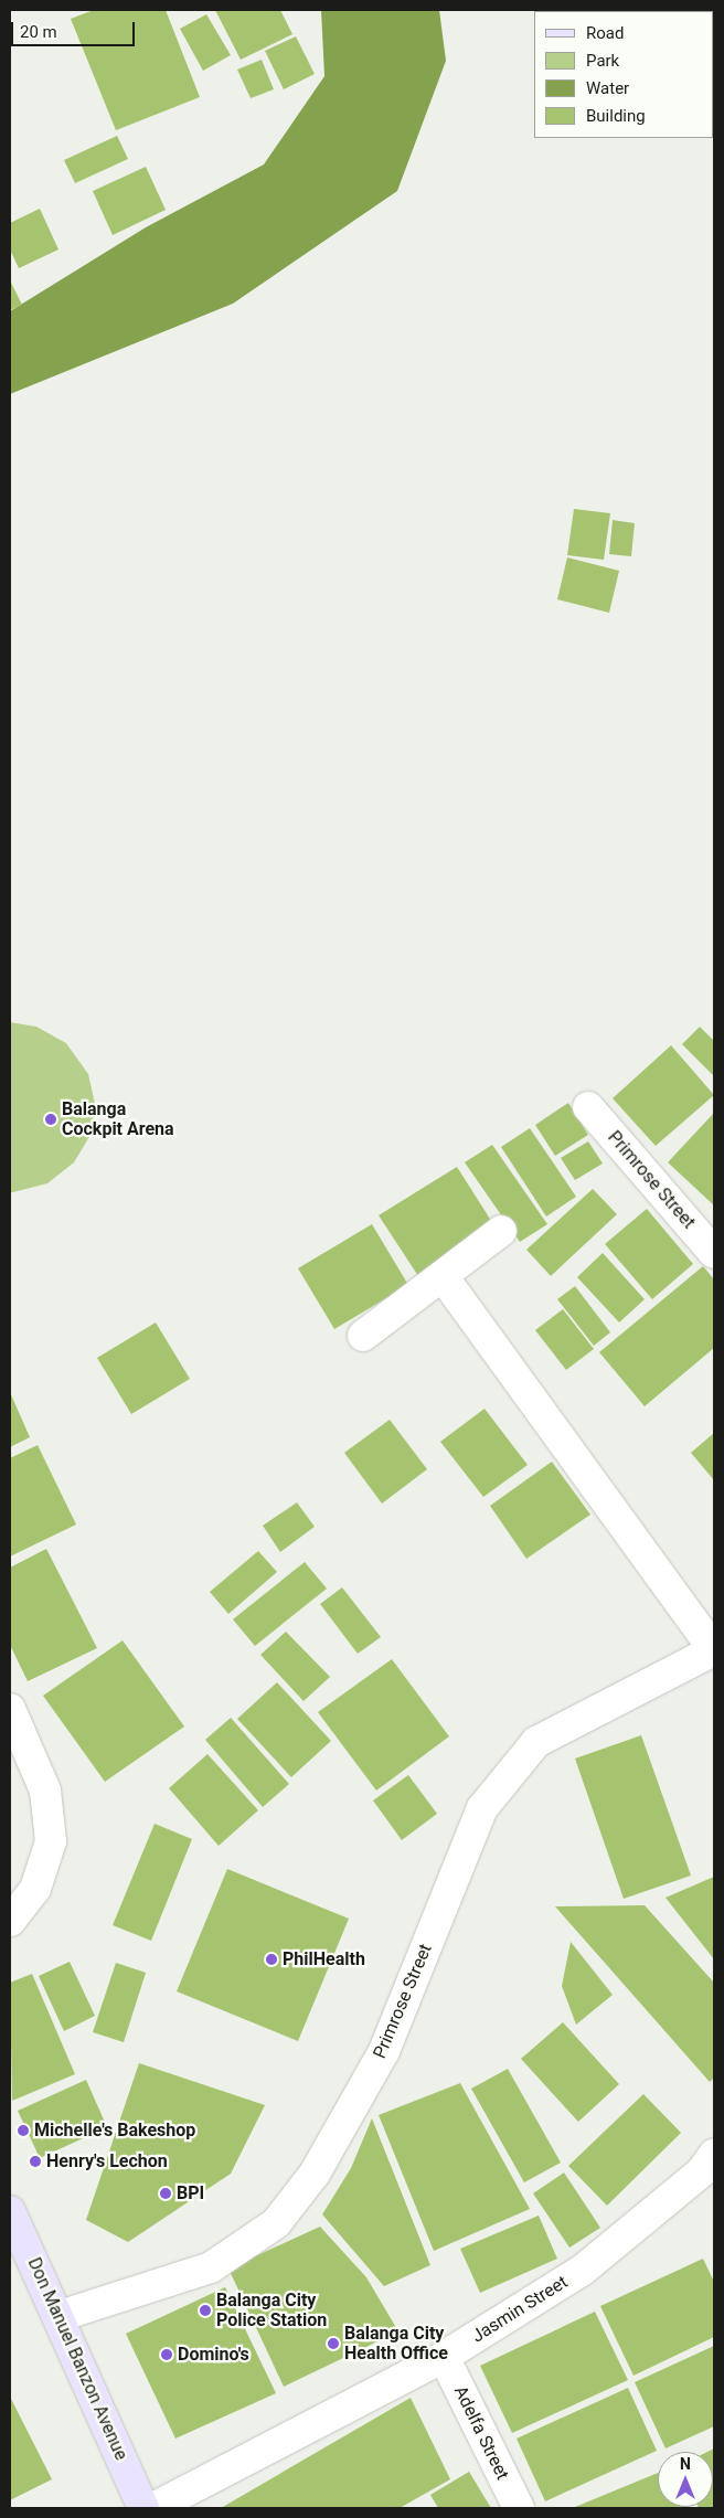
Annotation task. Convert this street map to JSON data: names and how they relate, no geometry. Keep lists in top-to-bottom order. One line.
{"streets":{"main road":["Don Manuel Banzon Avenue"],"street":["Primrose Street","Jasmin Street","Adelfa Street"]},"crossings":[["Primrose Street","Don Manuel Banzon Avenue"],["Jasmin Street","Adelfa Street"]],"places":["Balanga Cockpit Arena","PhilHealth","Michelle's Bakeshop","Henry's Lechon","BPI","Balanga City Police Station","Balanga City Health Office","Domino's"],"legend":["Road","Park","Water","Building"],"scale_bar":"20 m","north":"top"}
